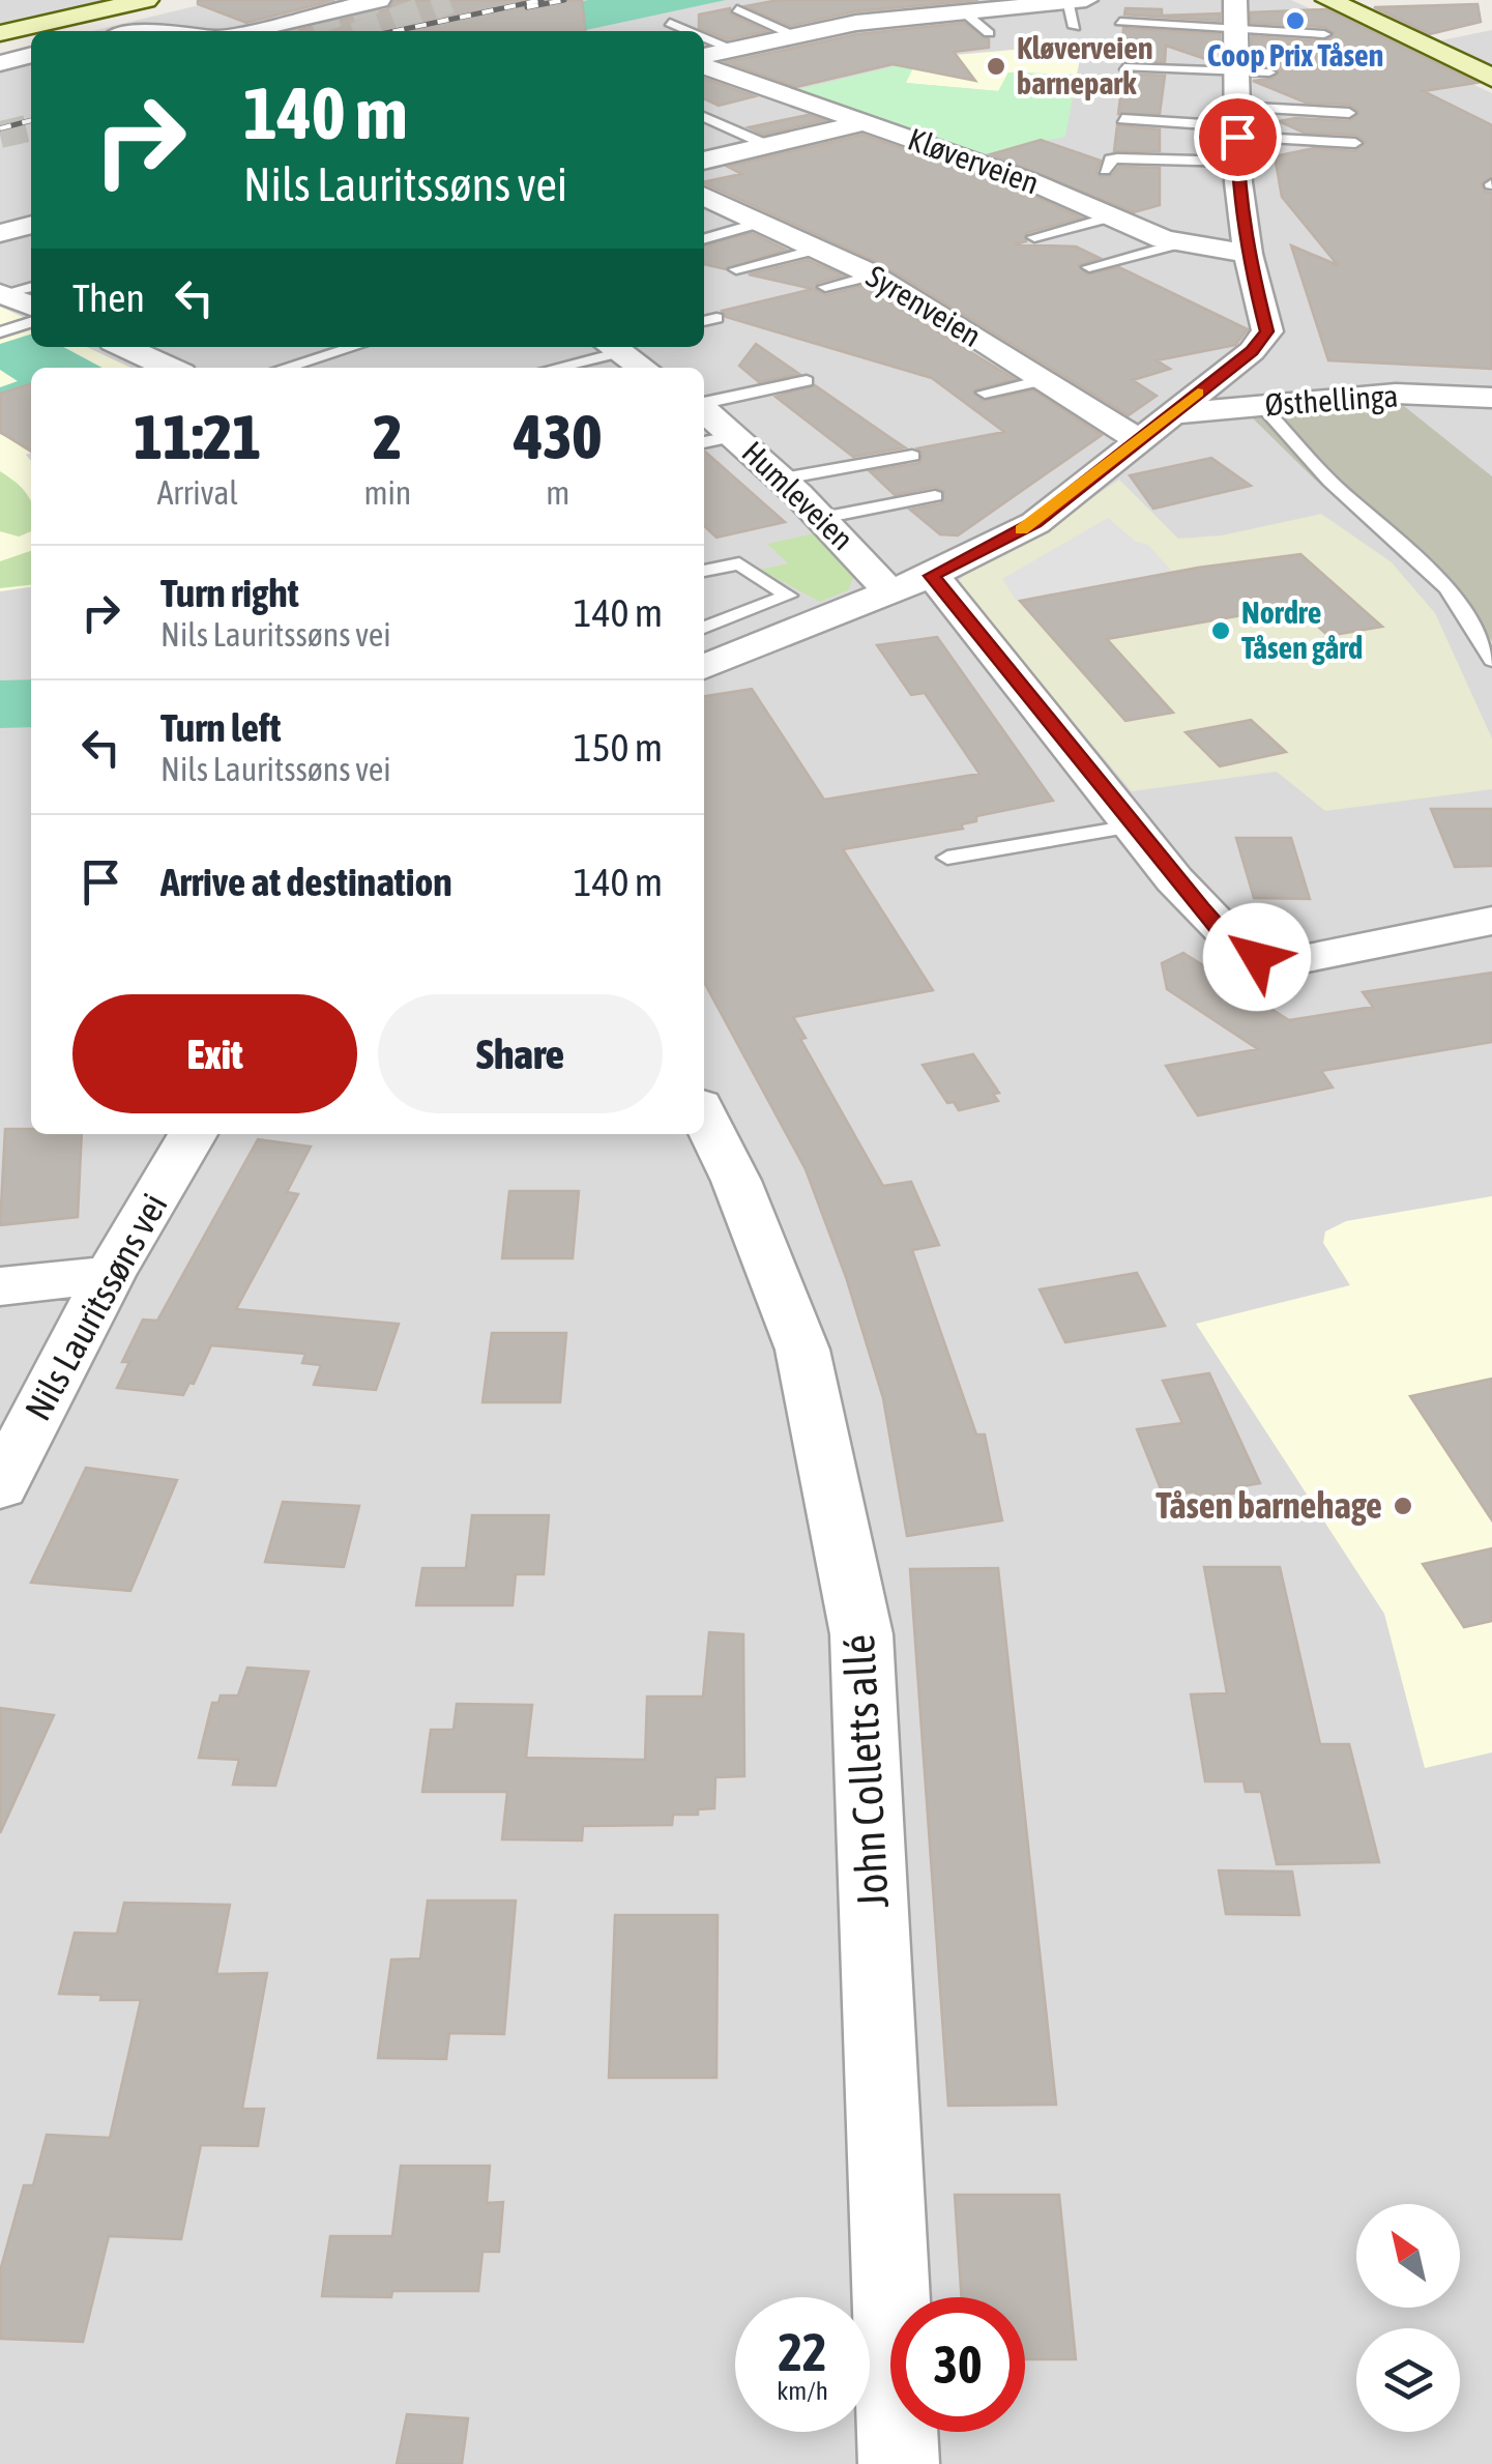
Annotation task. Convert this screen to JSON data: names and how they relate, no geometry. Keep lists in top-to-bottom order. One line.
{"streets":{"street":["Kløverveien","Syrenveien","Østhellinga","Humleveien","Nils Lauritssøns vei","John Colletts allé"]},"places":["Coop Prix Tåsen","Kløverveien barnepark","Nordre Tåsen gård","Tåsen barnehage"],"north":"top left","page":{"turn":["140 m","Nils Lauritssøns vei"],"then":"Then","eta":["11:21","Arrival","2","min","430","m"],"list":[{"name":"Turn right","note":"Nils Lauritssøns vei","value":"140 m"},{"name":"Turn left","note":"Nils Lauritssøns vei","value":"150 m"},{"name":"Arrive at destination","value":"140 m"}],"buttons":["Exit","Share"],"speed":"22 km/h","limit":"30"}}
